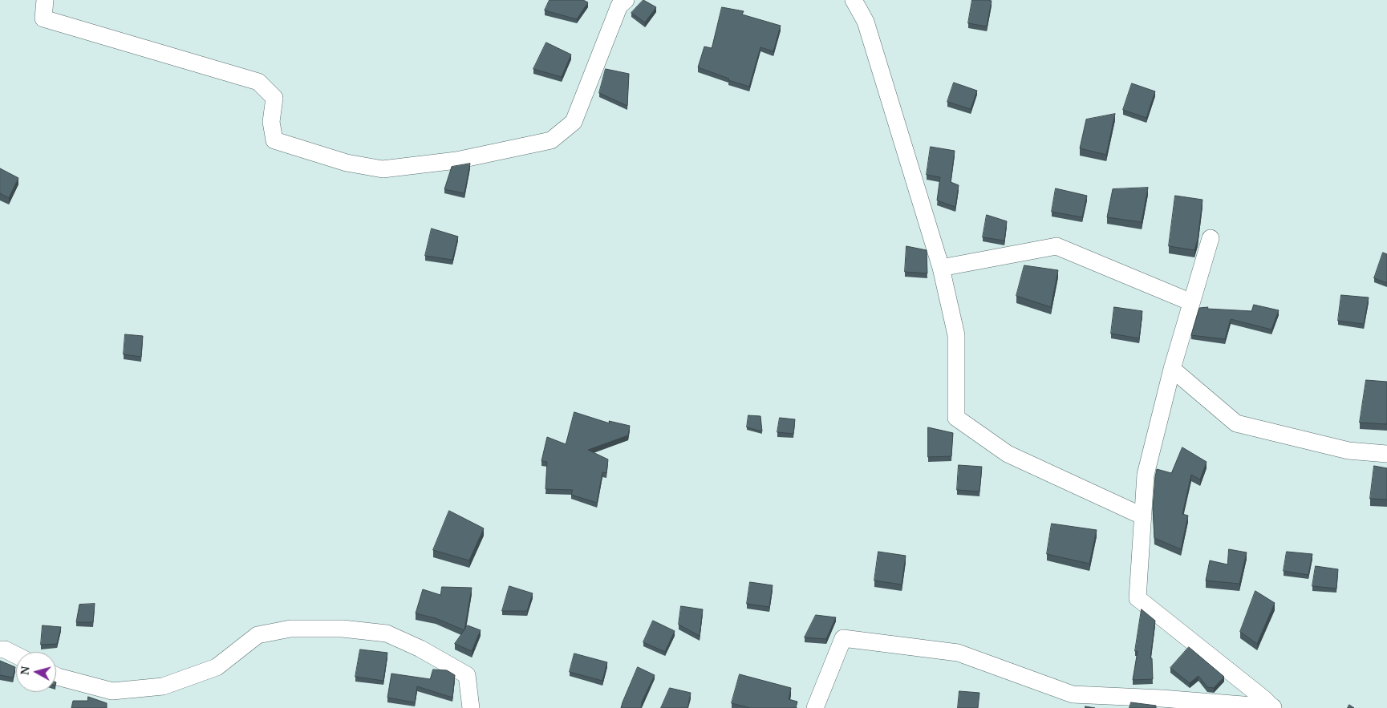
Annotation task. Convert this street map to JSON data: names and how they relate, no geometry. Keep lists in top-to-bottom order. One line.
{"north":"left"}
